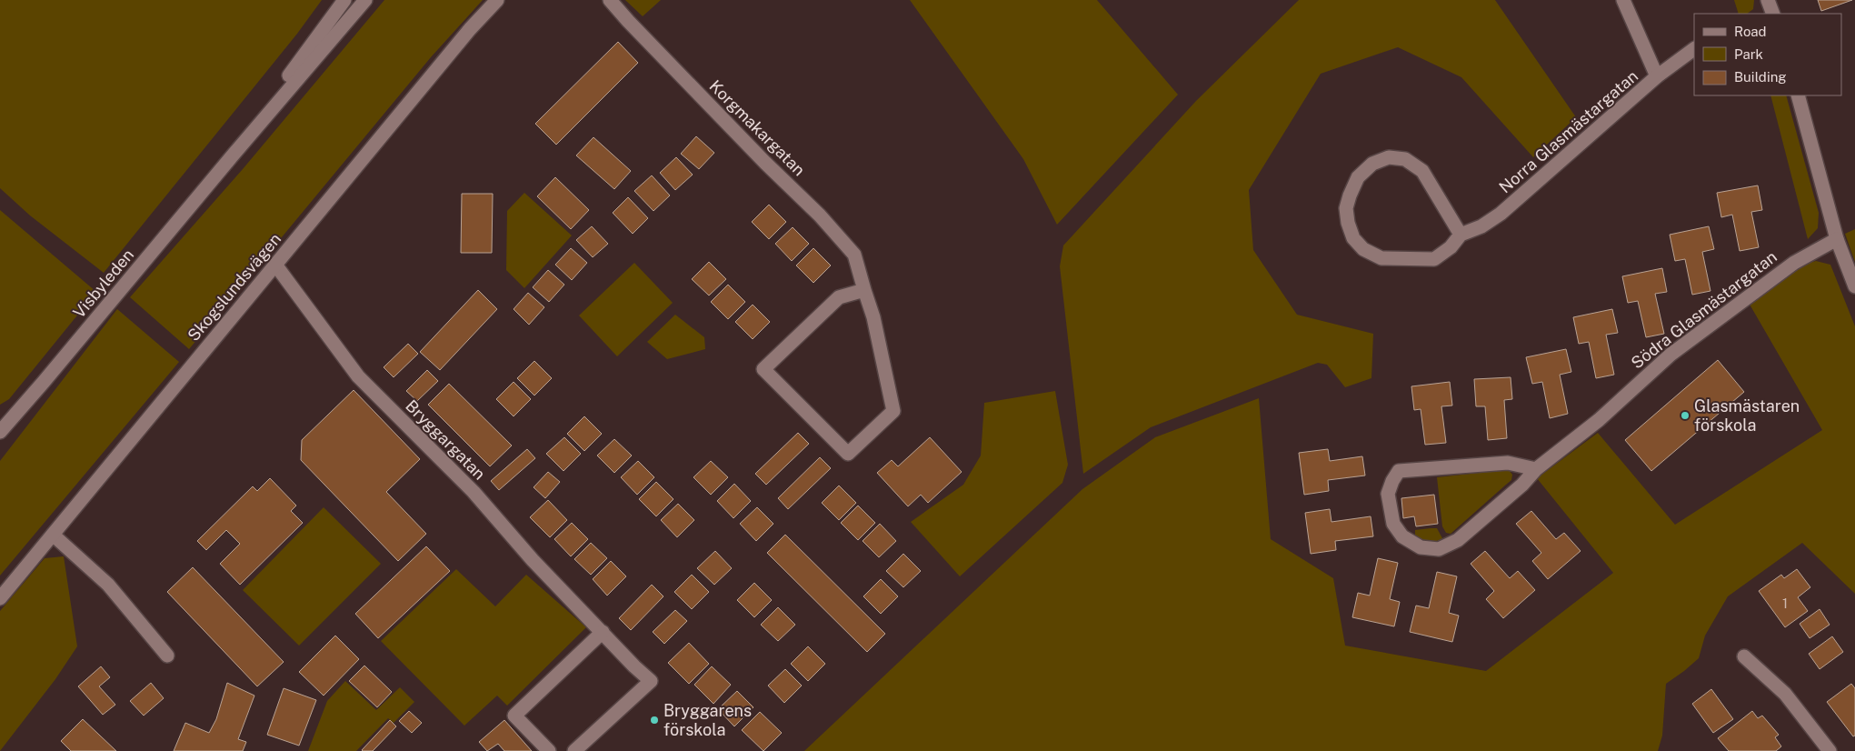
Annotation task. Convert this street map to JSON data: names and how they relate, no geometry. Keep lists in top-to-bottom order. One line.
{"streets":{"street":["Korgmakargatan","Norra Glasmästargatan","Visbyleden","Skogslundsvägen","Södra Glasmästargatan","Bryggargatan"]},"crossings":[["Skogslundsvägen","Bryggargatan"]],"places":["Glasmästaren förskola","Bryggarens förskola"],"house_numbers":["1"],"legend":["Road","Park","Building"]}
